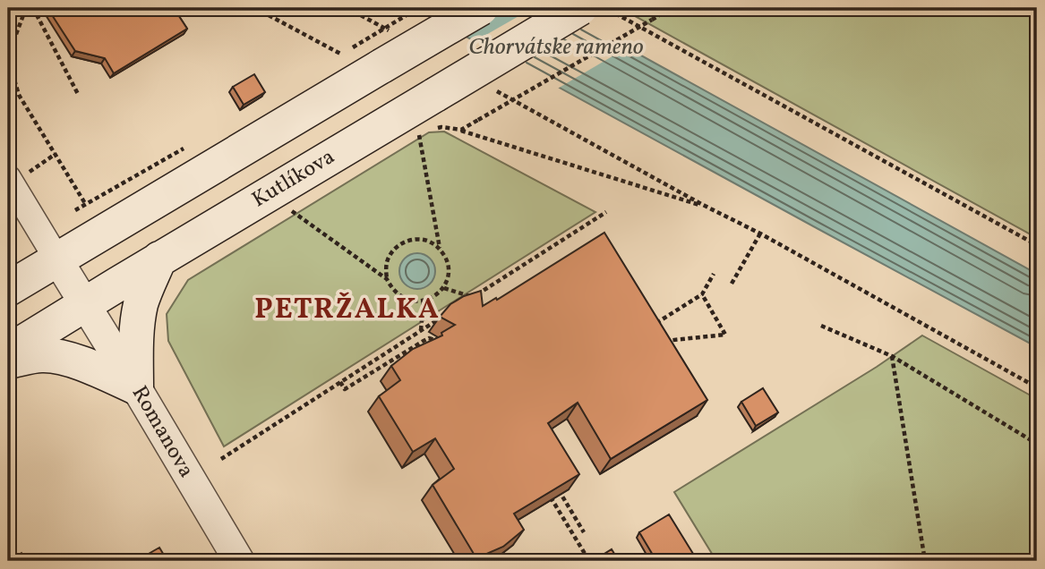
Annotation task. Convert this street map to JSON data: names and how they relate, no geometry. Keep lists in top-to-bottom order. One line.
{"streets":{"main road":["Kutlíkova"],"street":["Romanova"]},"crossings":[["Kutlíkova","Romanova"]],"districts":["PETRŽALKA"],"water":["Chorvátske rameno"]}
